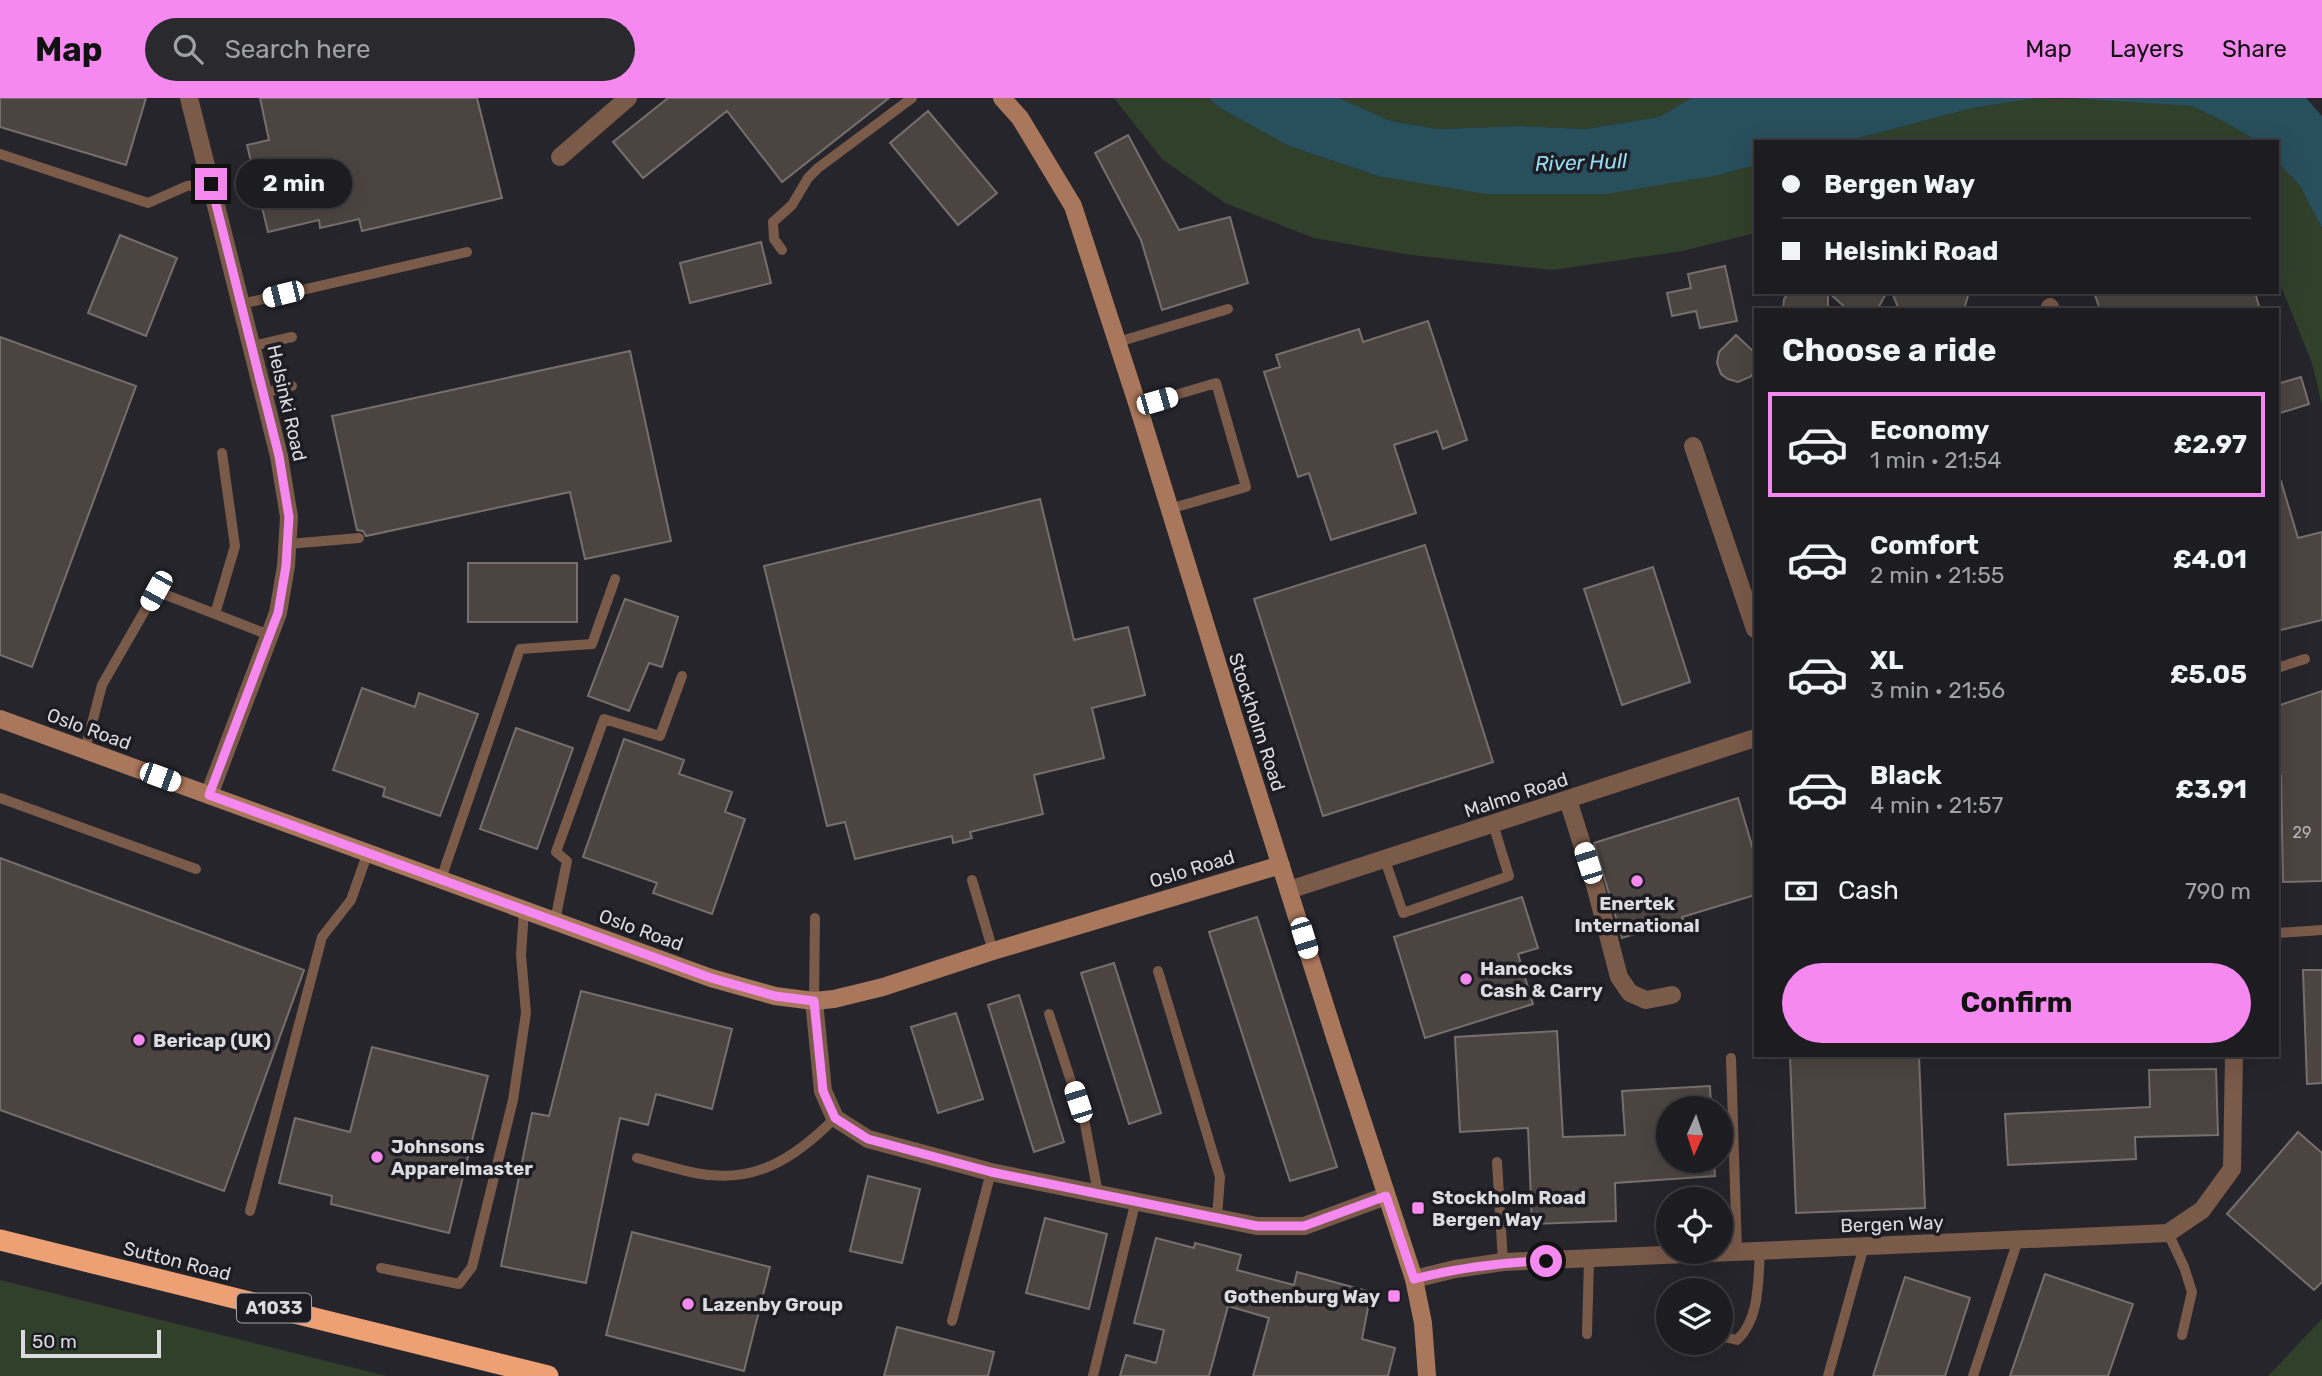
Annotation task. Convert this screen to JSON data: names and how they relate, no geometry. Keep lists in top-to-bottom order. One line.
{"streets":{"highway":["Sutton Road","A1033"],"street":["Helsinki Road","Stockholm Road","Oslo Road","Malmo Road","Bergen Way"]},"crossings":[["Helsinki Road","Oslo Road"],["Stockholm Road","Oslo Road"],["Stockholm Road","Malmo Road"],["Stockholm Road","Bergen Way"]],"water":["River Hull"],"places":{"other":["Enertek International","Hancocks Cash & Carry","Bericap (UK)","Johnsons Apparelmaster","Lazenby Group"],"transit":["Stockholm Road Bergen Way","Gothenburg Way"]},"house_numbers":["29"],"scale_bar":"50 m","north":"bottom","page":{"header":"Map","search":"Search here","nav":["Map","Layers","Share"],"banner":["Bergen Way","Helsinki Road"],"bubble":"2 min","heading":"Choose a ride","list":[{"name":"Economy","note":"1 min · 21:54","value":"£2.97"},{"name":"Comfort","note":"2 min · 21:55","value":"£4.01"},{"name":"XL","note":"3 min · 21:56","value":"£5.05"},{"name":"Black","note":"4 min · 21:57","value":"£3.91"}],"pay":["Cash","790 m"],"buttons":"Confirm","scale":"50 m"}}
